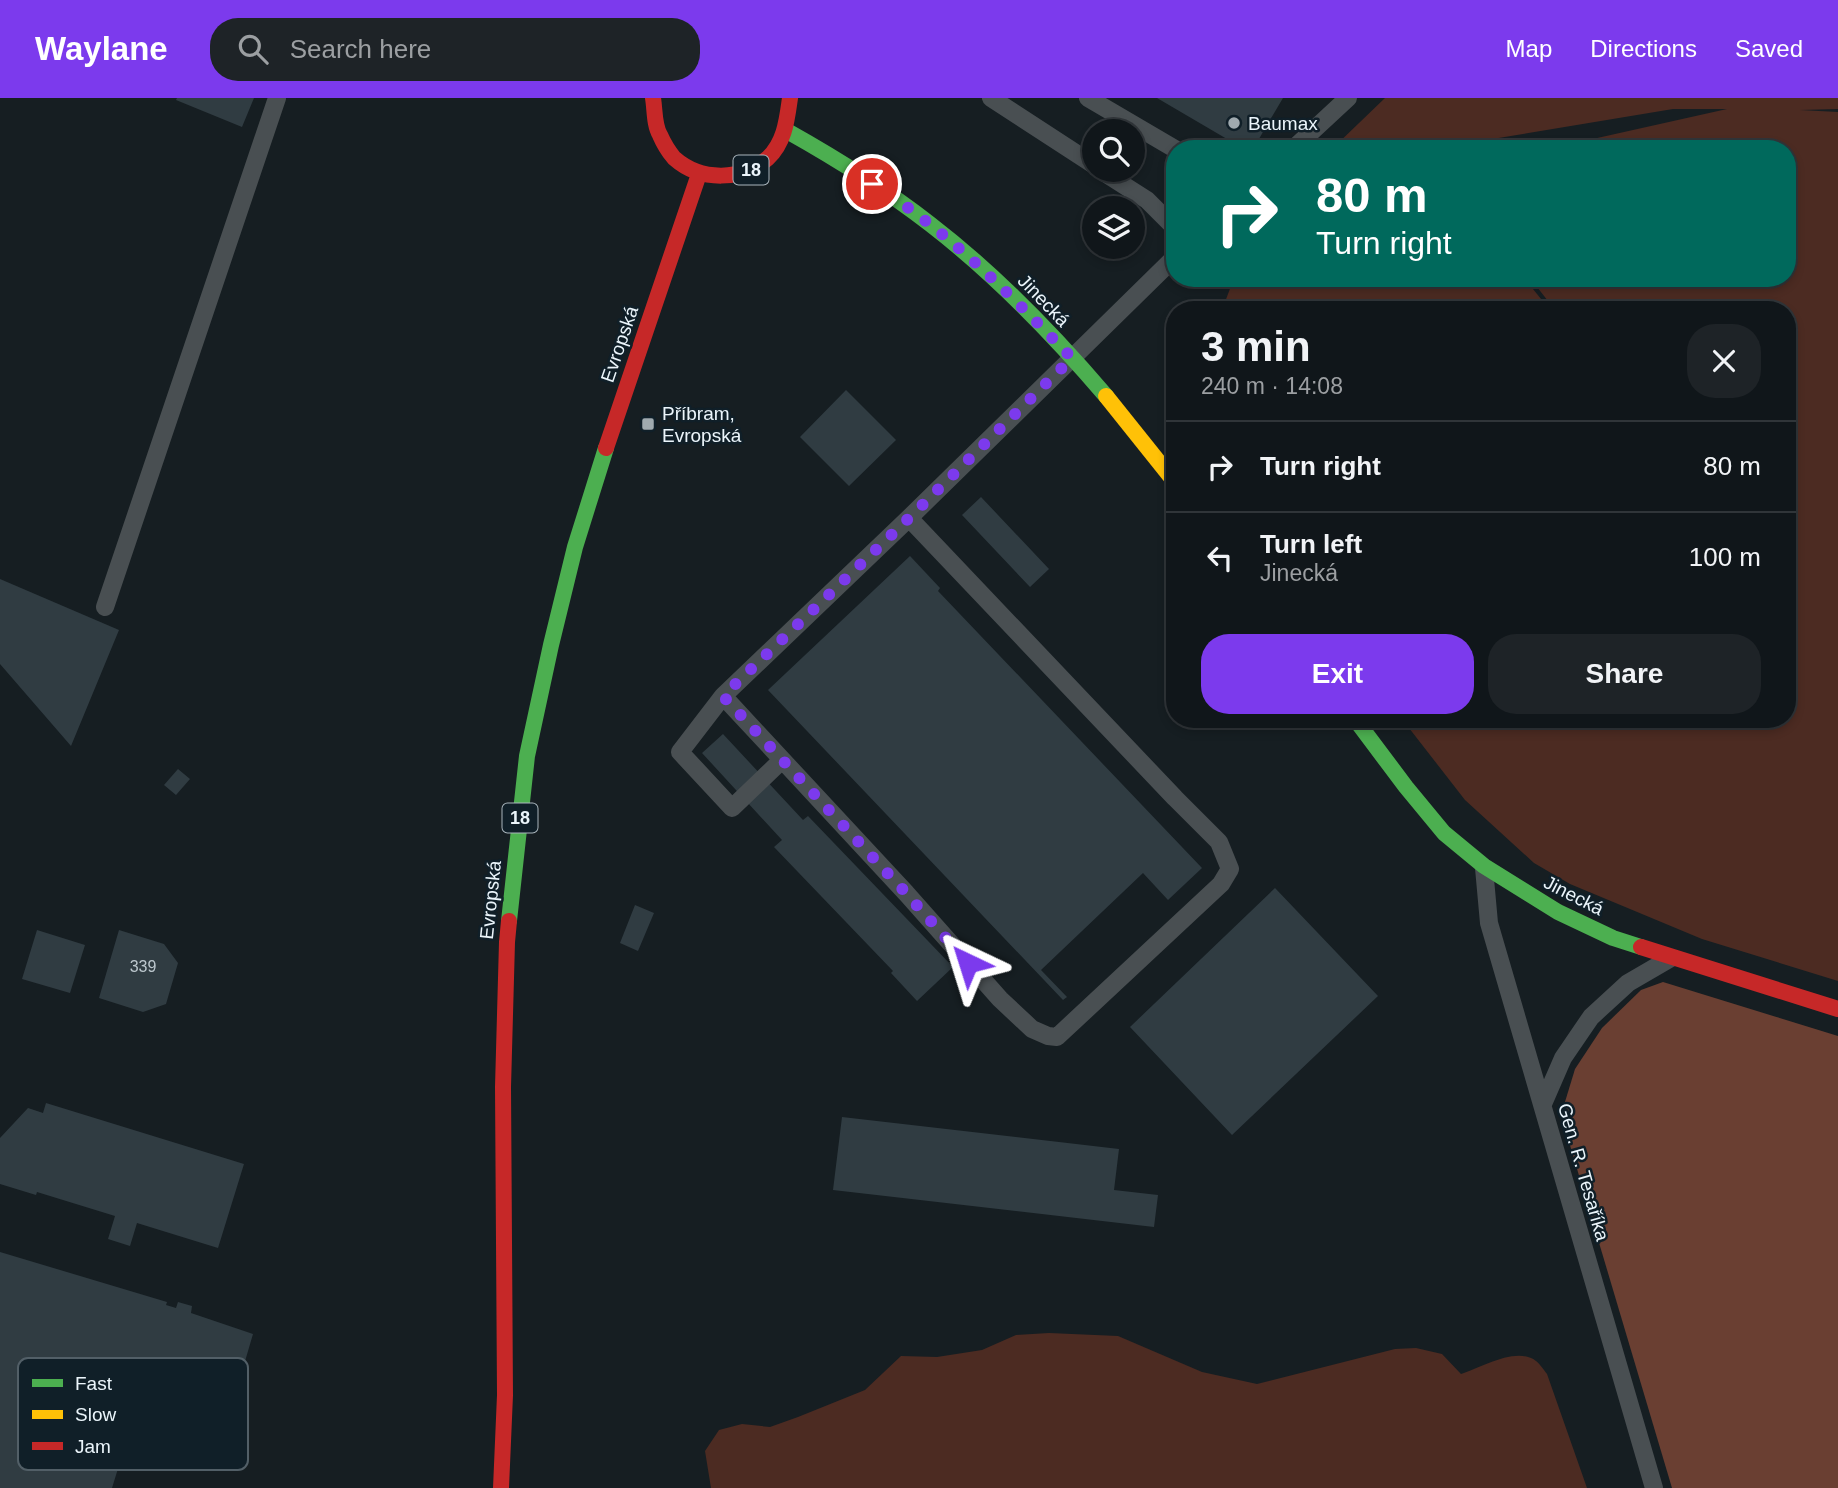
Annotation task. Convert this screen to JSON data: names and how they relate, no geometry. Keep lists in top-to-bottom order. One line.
{"streets":{"main road":["18","Jinecká","Evropská"],"lane":["Gen. R. Tesaříka"]},"crossings":[["18","Jinecká"],["18","Evropská"],["Jinecká","Gen. R. Tesaříka"]],"places":{"other":["Baumax"],"transit":["Příbram, Evropská"]},"house_numbers":["339"],"legend":["Fast","Slow","Jam"],"page":{"header":"Waylane","search":"Search here","nav":["Map","Directions","Saved"],"turn":["80 m","Turn right"],"heading":["3 min","240 m · 14:08"],"list":[{"name":"Turn right","value":"80 m"},{"name":"Turn left","note":"Jinecká","value":"100 m"}],"buttons":["Exit","Share"]}}
